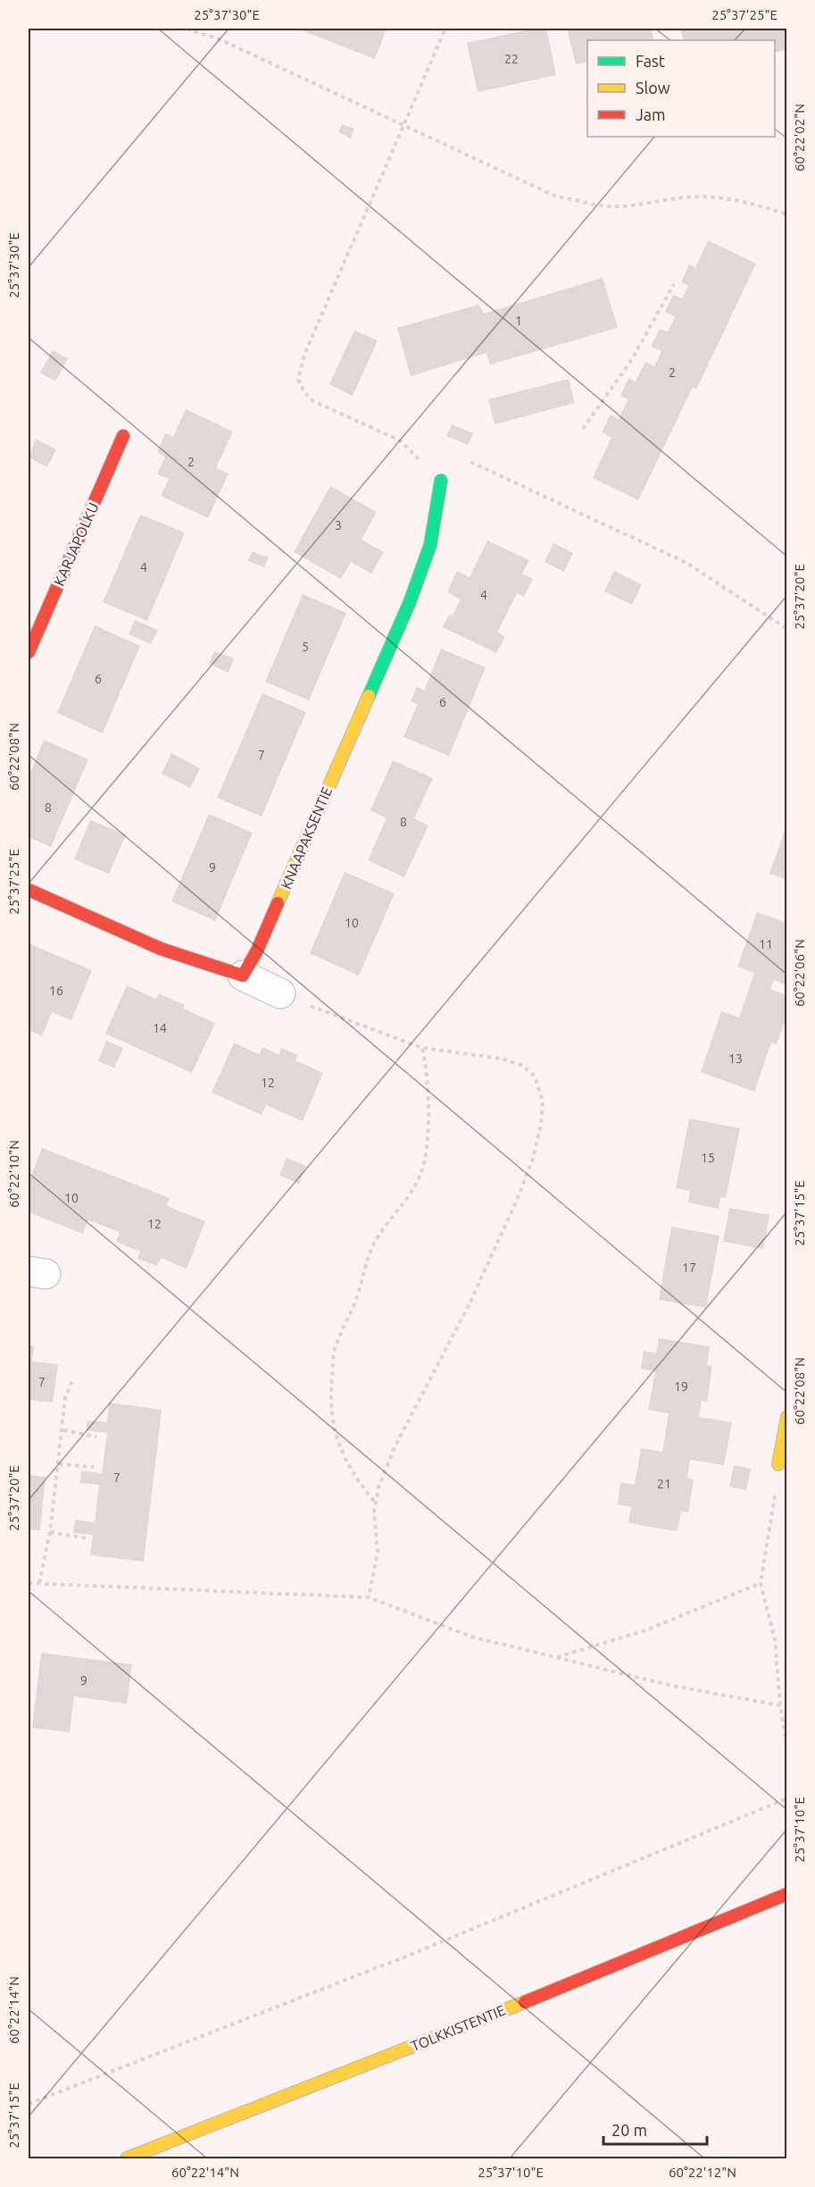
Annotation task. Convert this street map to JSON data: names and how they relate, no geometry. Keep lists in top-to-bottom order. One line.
{"streets":{"street":["KARJAPOLKU","KNAAPAKSENTIE","TOLKKISTENTIE"]},"house_numbers":["22","1","2","2","3","4","4","5","6","6","7","8","8","9","10","11","16","14","13","12","15","10","12","17","7","19","7","21","9"],"legend":["Fast","Slow","Jam"],"scale_bar":"20 m","coordinates":["25°37'30\"E","25°37'25\"E","60°22'02\"N","25°37'20\"E","60°22'08\"N","60°22'06\"N","60°22'10\"N","25°37'15\"E","25°37'10\"E","60°22'14\"N","60°22'12\"N"]}
